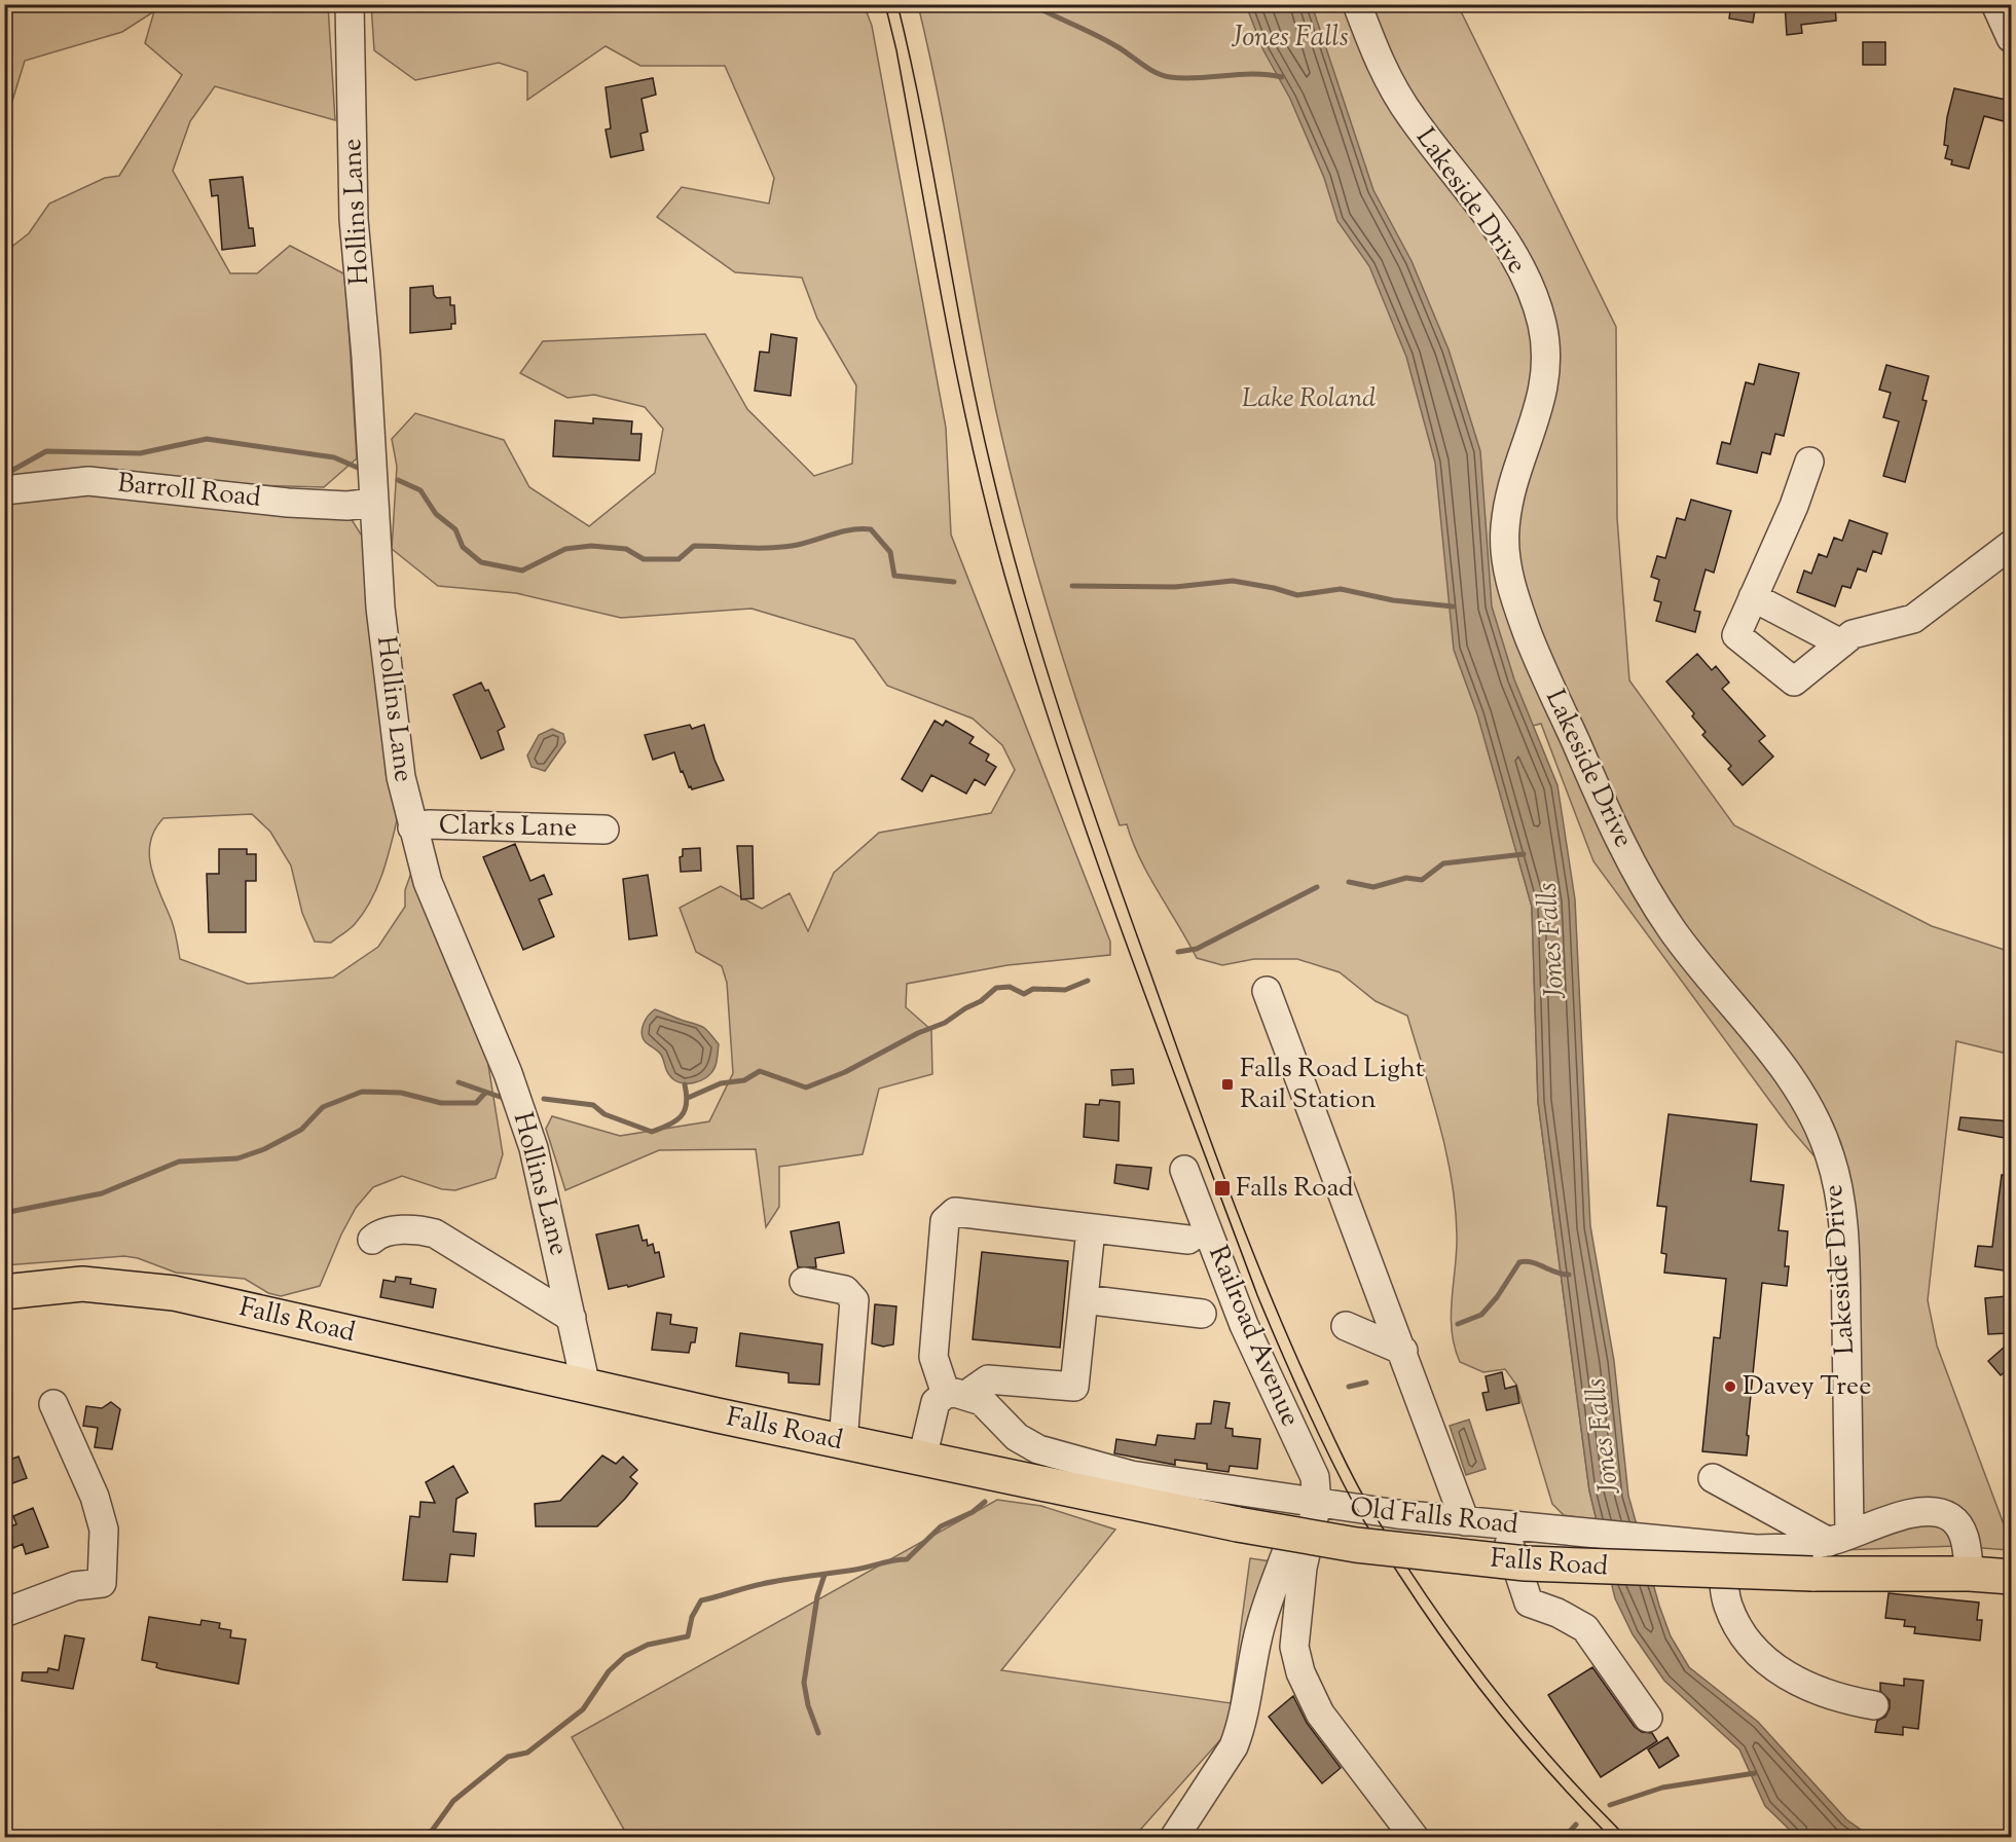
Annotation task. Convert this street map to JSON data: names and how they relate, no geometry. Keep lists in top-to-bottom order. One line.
{"streets":{"main road":["Falls Road"],"street":["Lakeside Drive","Hollins Lane","Barroll Road","Clarks Lane","Railroad Avenue","Old Falls Road"]},"crossings":[["Lakeside Drive","Old Falls Road"],["Hollins Lane","Barroll Road"],["Hollins Lane","Clarks Lane"],["Hollins Lane","Falls Road"],["Falls Road","Old Falls Road"],["Railroad Avenue","Old Falls Road"]],"water":["Jones Falls"],"parks":["Lake Roland"],"places":{"transit":["Falls Road Light Rail Station","Falls Road"],"other":["Davey Tree"]}}
